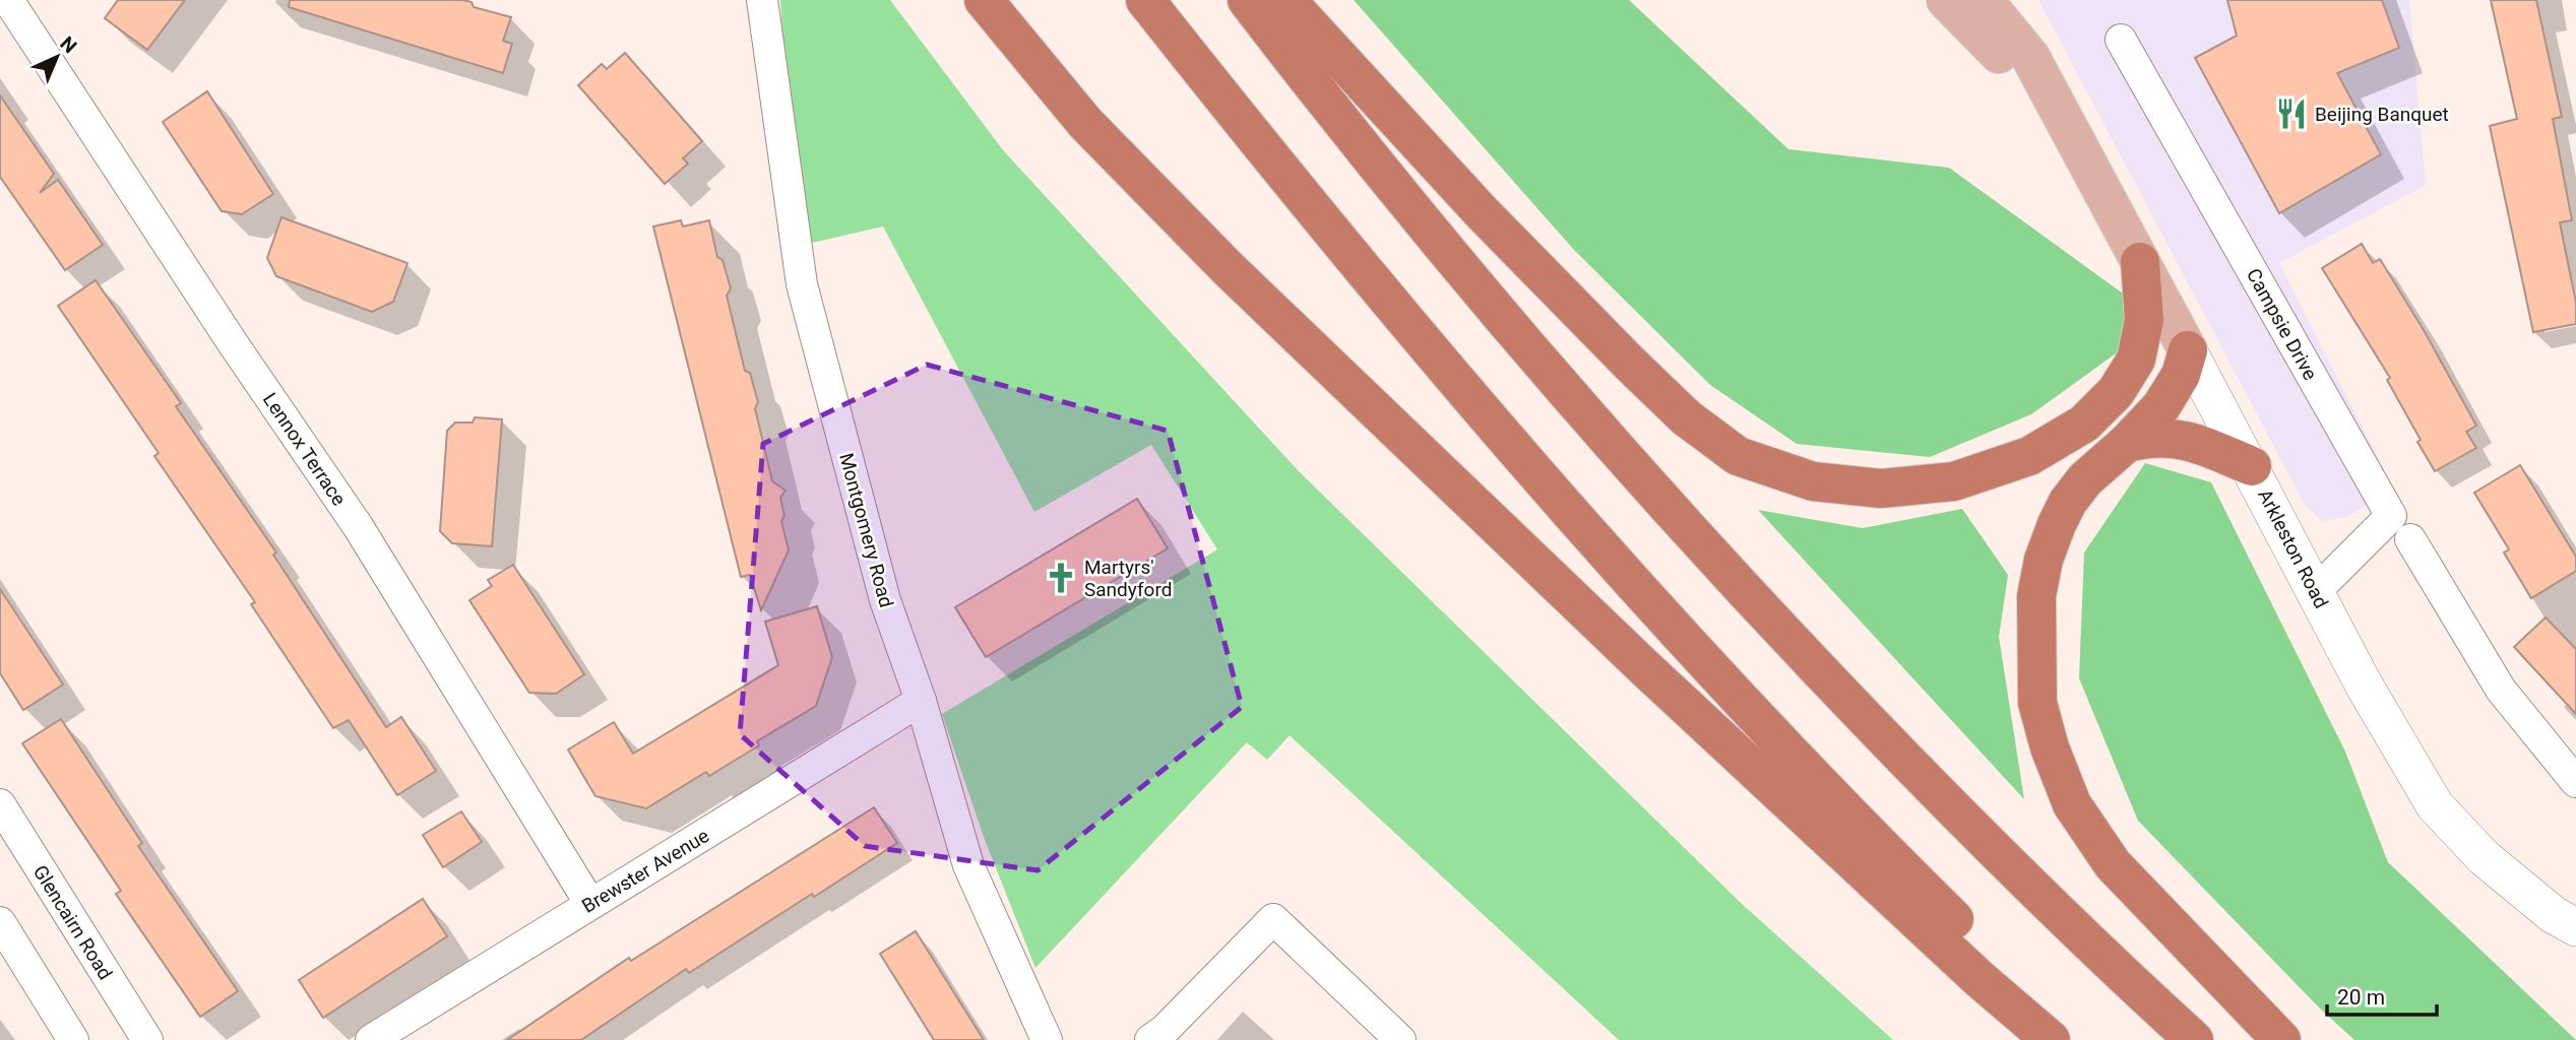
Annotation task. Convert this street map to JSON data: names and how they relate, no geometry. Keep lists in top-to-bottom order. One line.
{"streets":{"main road":["Arkleston Road"],"street":["Campsie Drive","Lennox Terrace","Montgomery Road","Brewster Avenue","Glencairn Road"]},"crossings":[["Campsie Drive","Arkleston Road"],["Lennox Terrace","Brewster Avenue"],["Montgomery Road","Brewster Avenue"]],"places":{"restaurant":["Beijing Banquet"],"church":["Martyrs' Sandyford"]},"scale_bar":"20 m","north":"top right"}
